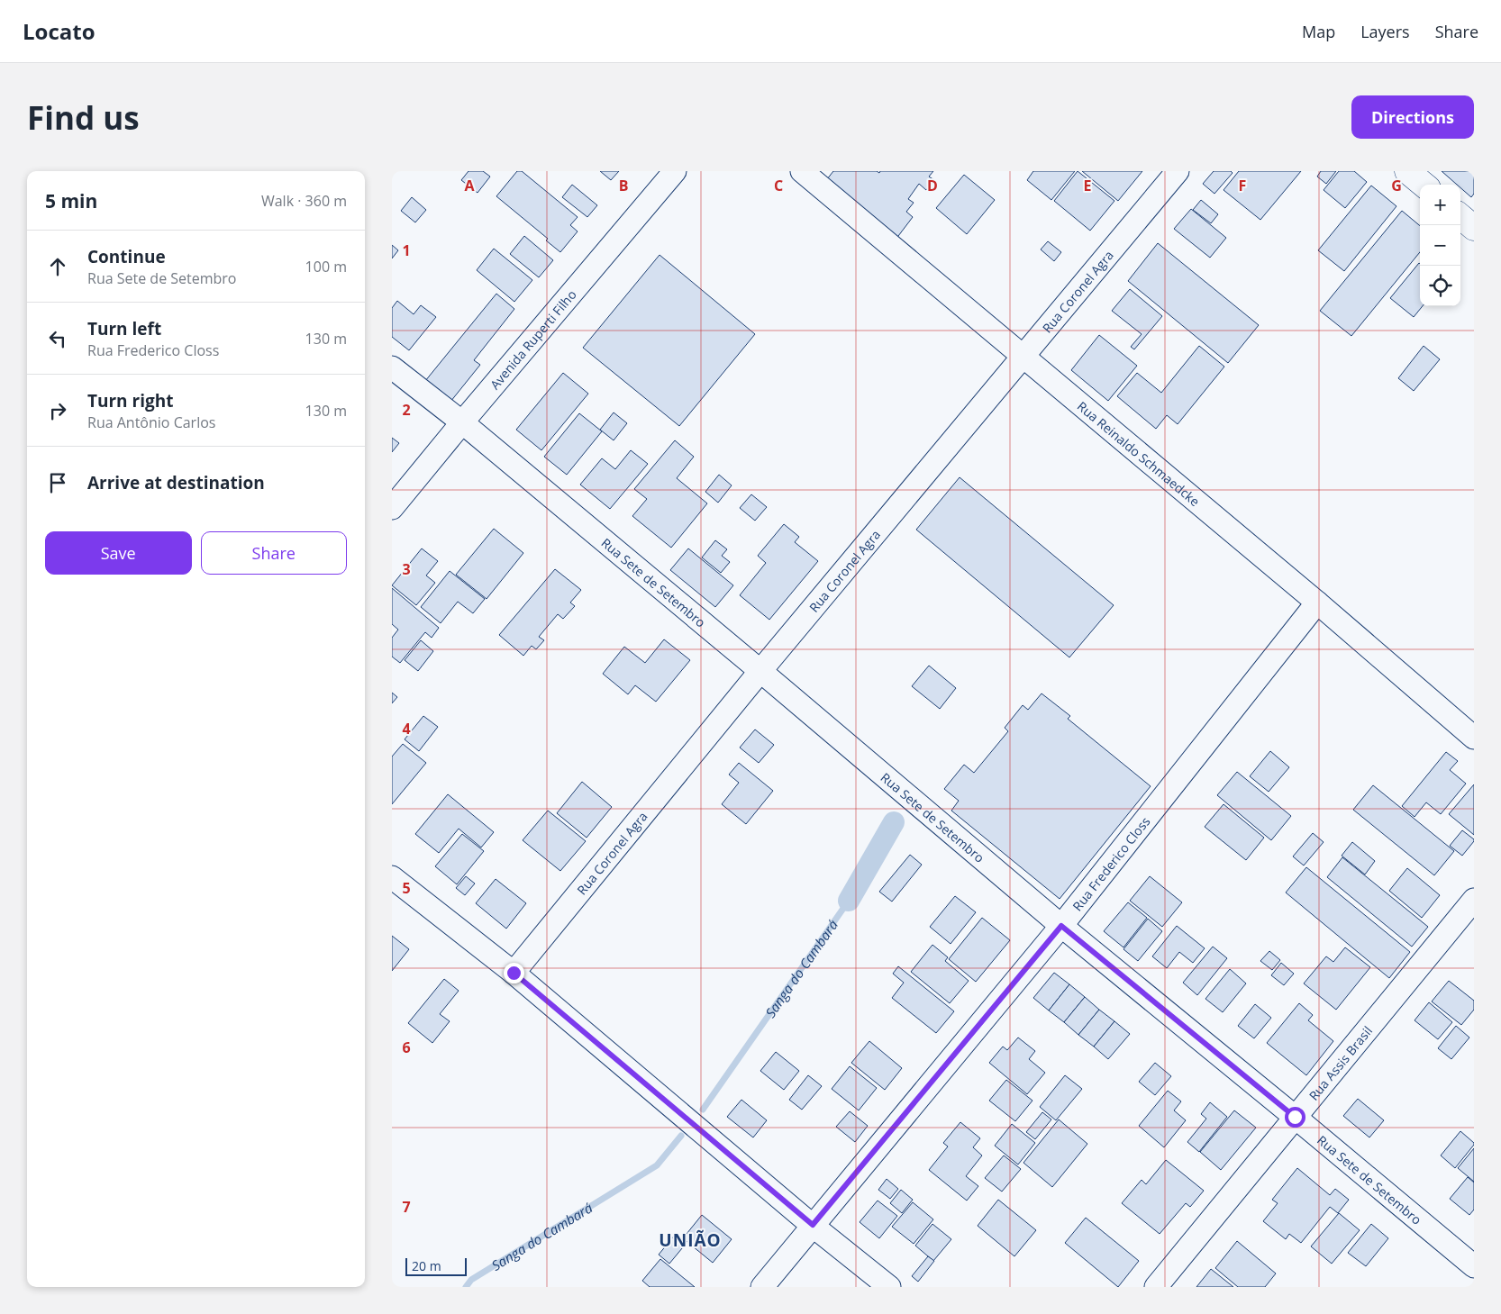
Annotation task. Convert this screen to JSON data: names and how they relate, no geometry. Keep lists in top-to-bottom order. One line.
{"streets":{"street":["Rua Coronel Agra","Avenida Ruperti Filho","Rua Reinaldo Schmaedcke","Rua Sete de Setembro","Rua Frederico Closs","Rua Assis Brasil"]},"crossings":[["Rua Coronel Agra","Rua Reinaldo Schmaedcke"],["Rua Coronel Agra","Rua Sete de Setembro"],["Avenida Ruperti Filho","Rua Sete de Setembro"],["Rua Reinaldo Schmaedcke","Rua Frederico Closs"],["Rua Sete de Setembro","Rua Frederico Closs"],["Rua Sete de Setembro","Rua Assis Brasil"]],"districts":["UNIÃO"],"water":["Sanga do Cambará"],"scale_bar":"20 m","page":{"header":"Locato","nav":["Map","Layers","Share"],"buttons":["Directions",["Save","Share"]],"title":"Find us","heading":["5 min","Walk · 360 m"],"map_buttons":["+","−"],"list":[["Continue","Rua Sete de Setembro","100 m"],["Turn left","Rua Frederico Closs","130 m"],["Turn right","Rua Antônio Carlos","130 m"],"Arrive at destination"],"scale":"20 m"},"grid":{"columns":["A","B","C","D","E","F","G"],"rows":["1","2","3","4","5","6","7"]}}
